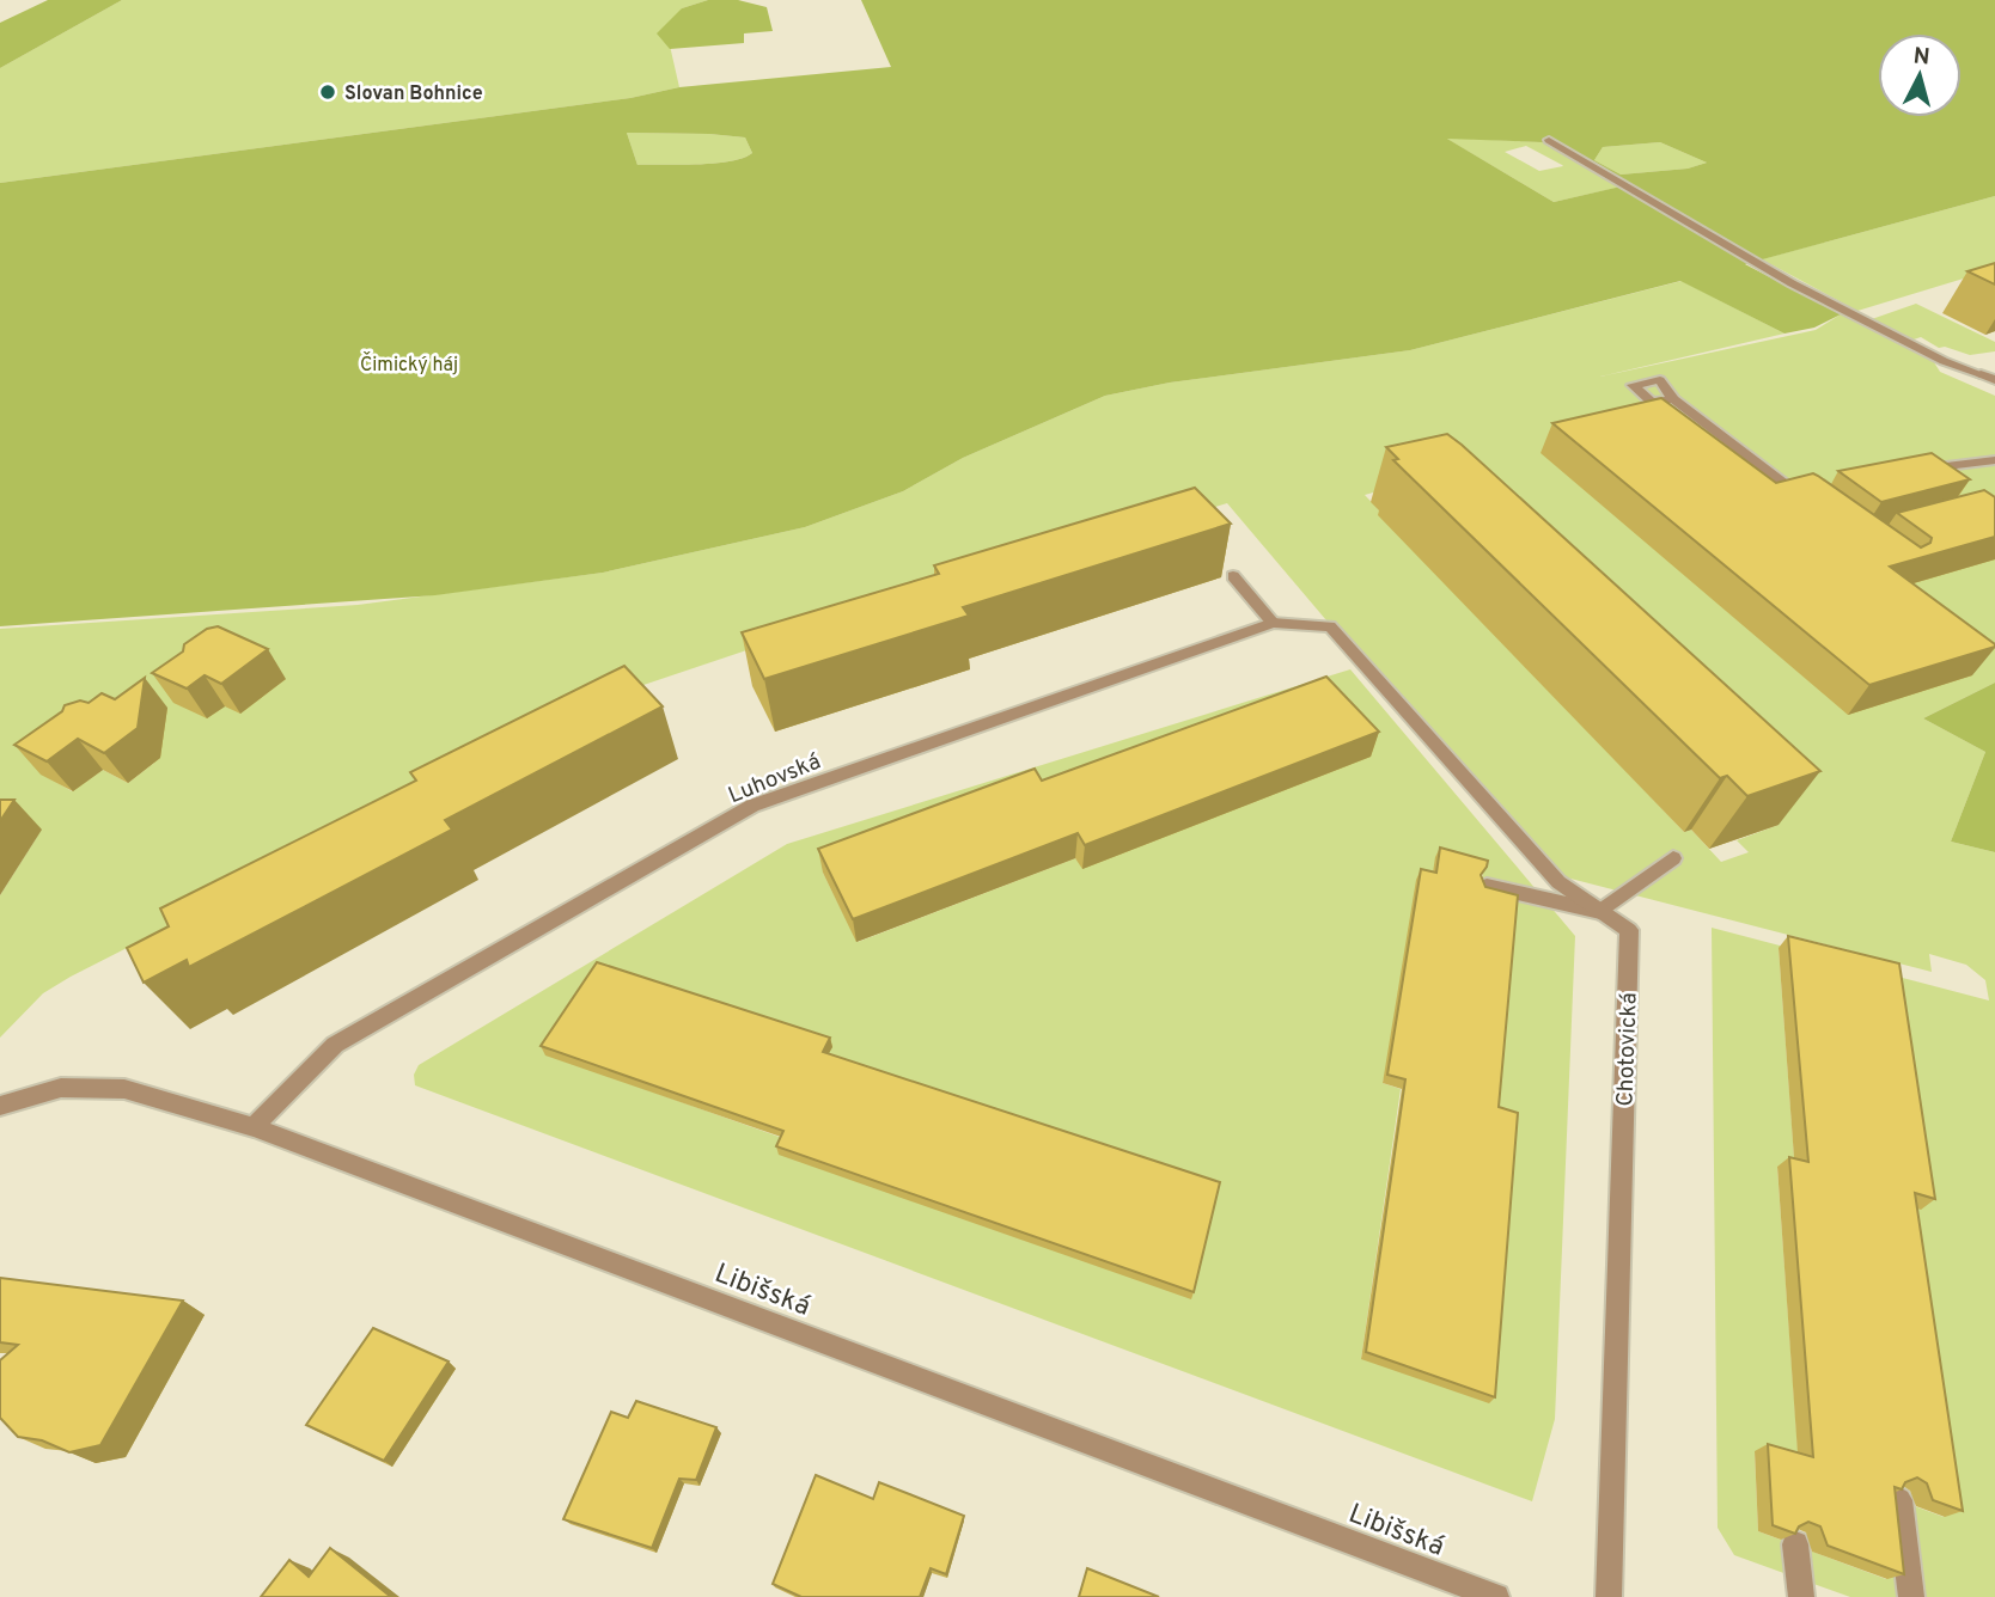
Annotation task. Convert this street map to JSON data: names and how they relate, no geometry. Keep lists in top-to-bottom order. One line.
{"streets":{"street":["Luhovská","Chotovická","Libišská"]},"crossings":[["Luhovská","Chotovická"],["Luhovská","Libišská"]],"parks":["Čimický háj"],"places":["Slovan Bohnice"],"north":"top"}
